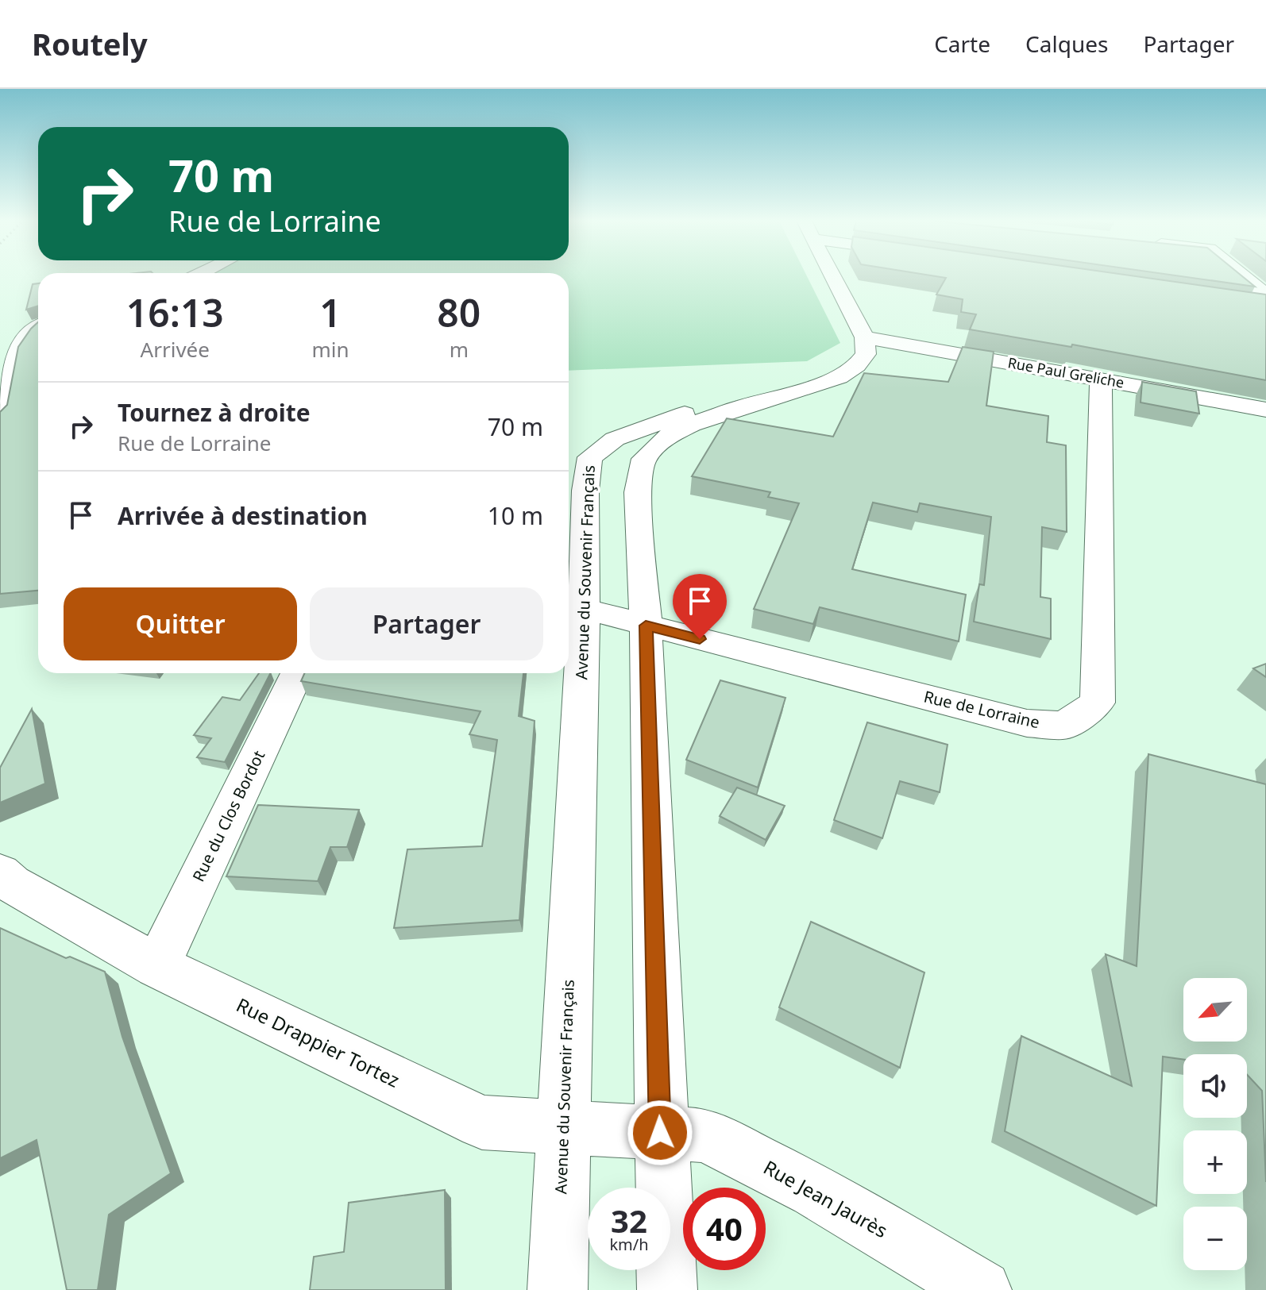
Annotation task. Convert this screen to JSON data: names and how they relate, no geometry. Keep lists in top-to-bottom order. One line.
{"streets":{"street":["Rue Paul Greliche","Avenue du Souvenir Français","Rue de Lorraine","Rue du Clos Bordot","Rue Drappier Tortez","Rue Jean Jaurès"]},"crossings":[["Rue Paul Greliche","Avenue du Souvenir Français"],["Rue Paul Greliche","Rue de Lorraine"],["Avenue du Souvenir Français","Rue de Lorraine"],["Avenue du Souvenir Français","Rue Drappier Tortez"],["Rue du Clos Bordot","Rue Drappier Tortez"],["Rue Drappier Tortez","Rue Jean Jaurès"]],"north":"bottom left","page":{"header":"Routely","nav":["Carte","Calques","Partager"],"turn":["70 m","Rue de Lorraine"],"eta":["16:13","Arrivée","1","min","80","m"],"list":[{"name":"Tournez à droite","note":"Rue de Lorraine","value":"70 m"},{"name":"Arrivée à destination","value":"10 m"}],"buttons":["Quitter","Partager"],"map_buttons":["+","−"],"speed":"32 km/h","limit":"40"}}
